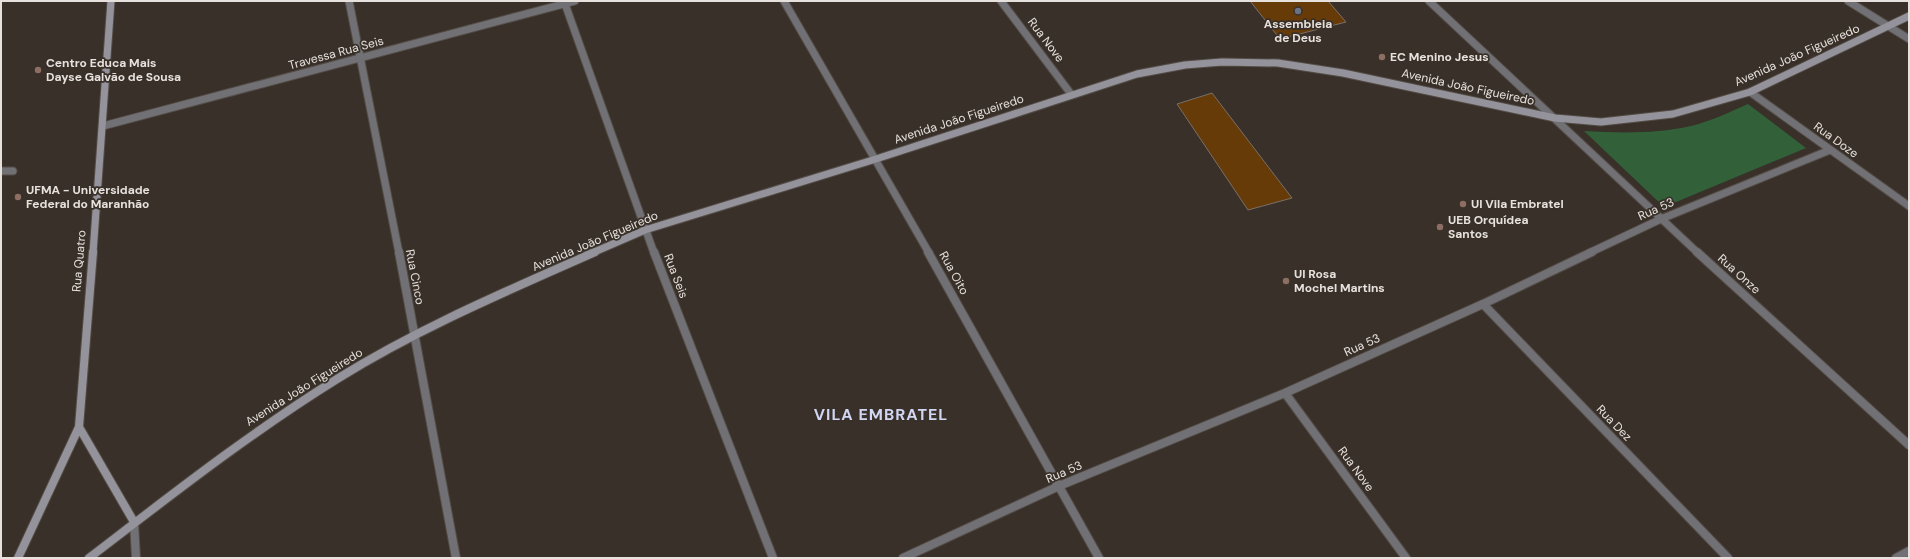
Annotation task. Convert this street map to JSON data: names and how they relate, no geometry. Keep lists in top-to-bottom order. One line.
{"streets":{"main road":["Avenida João Figueiredo","Rua Quatro"],"street":["Rua Nove","Travessa Rua Seis","Rua Doze","Rua 53","Rua Oito","Rua Onze","Rua Seis","Rua Cinco","Rua Dez"]},"crossings":[["Rua Nove","Avenida João Figueiredo"],["Rua Nove","Rua 53"],["Travessa Rua Seis","Rua Quatro"],["Travessa Rua Seis","Rua Seis"],["Travessa Rua Seis","Rua Cinco"],["Avenida João Figueiredo","Rua Doze"],["Avenida João Figueiredo","Rua Oito"],["Avenida João Figueiredo","Rua Onze"],["Avenida João Figueiredo","Rua Seis"],["Avenida João Figueiredo","Rua Cinco"],["Rua Doze","Rua 53"],["Rua 53","Rua Oito"],["Rua 53","Rua Onze"],["Rua 53","Rua Dez"]],"districts":["VILA EMBRATEL"],"places":["Assembleia de Deus","EC Menino Jesus","Centro Educa Mais Dayse Galvão de Sousa","UFMA - Universidade Federal do Maranhão","UI Vila Embratel","UEB Orquídea Santos","UI Rosa Mochel Martins"]}
